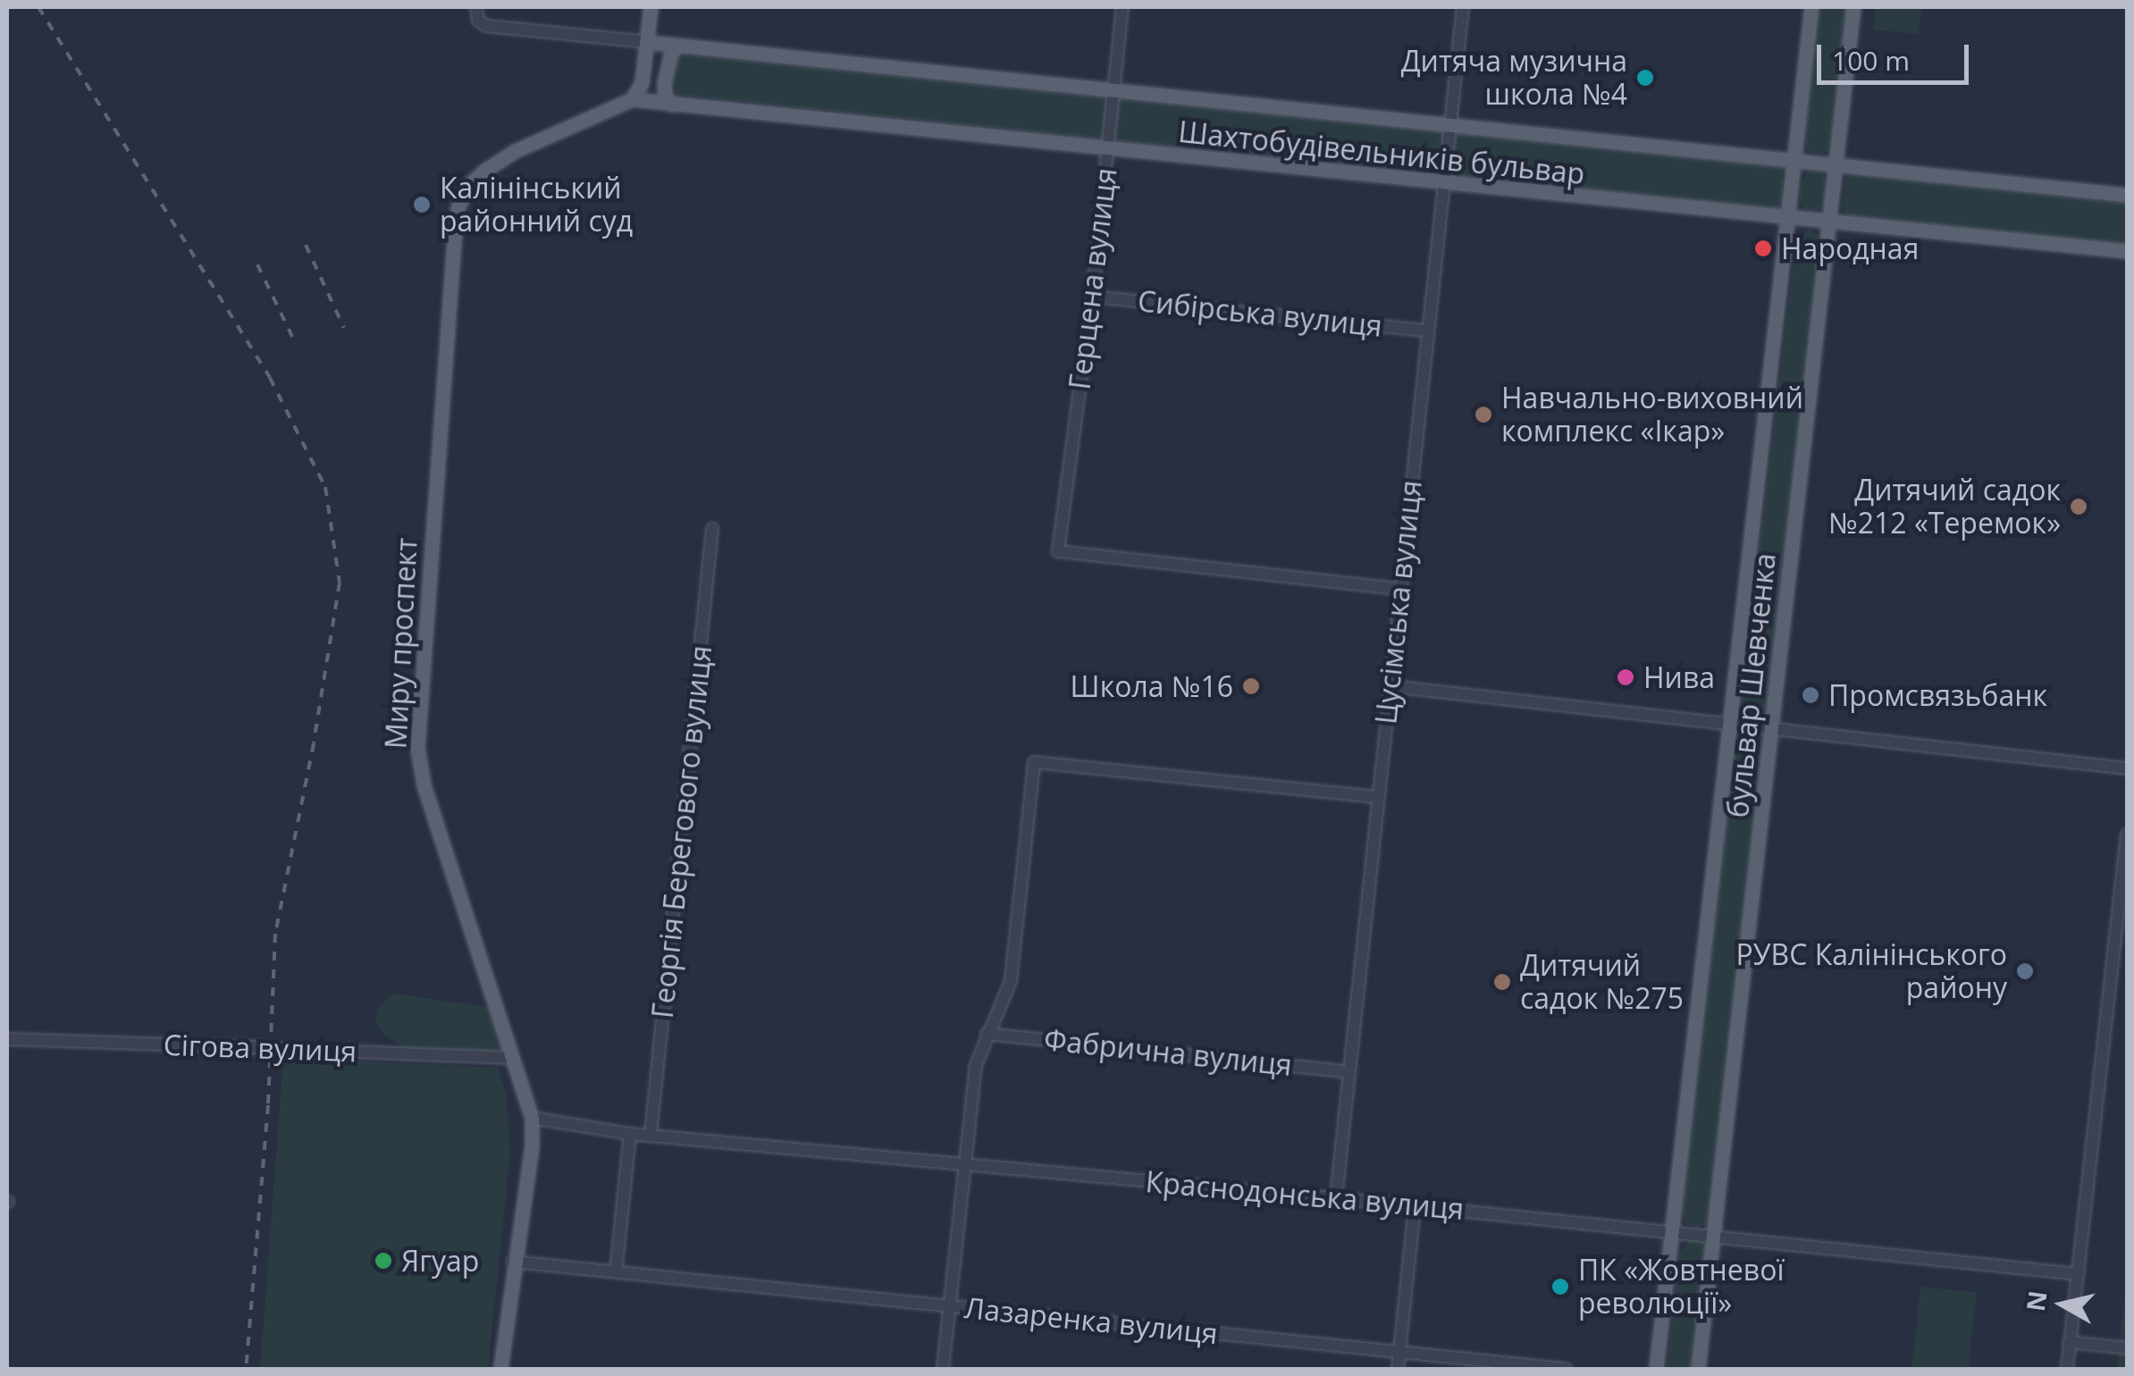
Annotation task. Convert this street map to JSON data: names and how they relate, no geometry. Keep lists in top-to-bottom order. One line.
{"streets":{"main road":["Шахтобудівельників бульвар","Миру проспект","бульвар Шевченка"],"street":["Герцена вулиця","Сибірська вулиця","Цусімська вулиця","Георгія Берегового вулиця","Сігова вулиця","Фабрична вулиця","Краснодонська вулиця","Лазаренка вулиця"]},"crossings":[["Шахтобудівельників бульвар","Герцена вулиця"],["Шахтобудівельників бульвар","Цусімська вулиця"],["Шахтобудівельників бульвар","Миру проспект"],["Шахтобудівельників бульвар","бульвар Шевченка"],["Герцена вулиця","Сибірська вулиця"],["Герцена вулиця","Цусімська вулиця"],["Сибірська вулиця","Цусімська вулиця"],["Цусімська вулиця","Фабрична вулиця"],["Цусімська вулиця","Краснодонська вулиця"],["Миру проспект","Сігова вулиця"],["Миру проспект","Краснодонська вулиця"],["Миру проспект","Лазаренка вулиця"],["бульвар Шевченка","Краснодонська вулиця"],["Георгія Берегового вулиця","Краснодонська вулиця"]],"places":["Дитяча музична школа №4","Калінінський районний суд","Народная","Навчально-виховний комплекс «Ікар»","Дитячий садок №212 «Теремок»","Нива","Школа №16","Промсвязьбанк","РУВС Калінінського району","Дитячий садок №275","Ягуар","ПК «Жовтневої революції»"],"scale_bar":"100 m","north":"left"}
